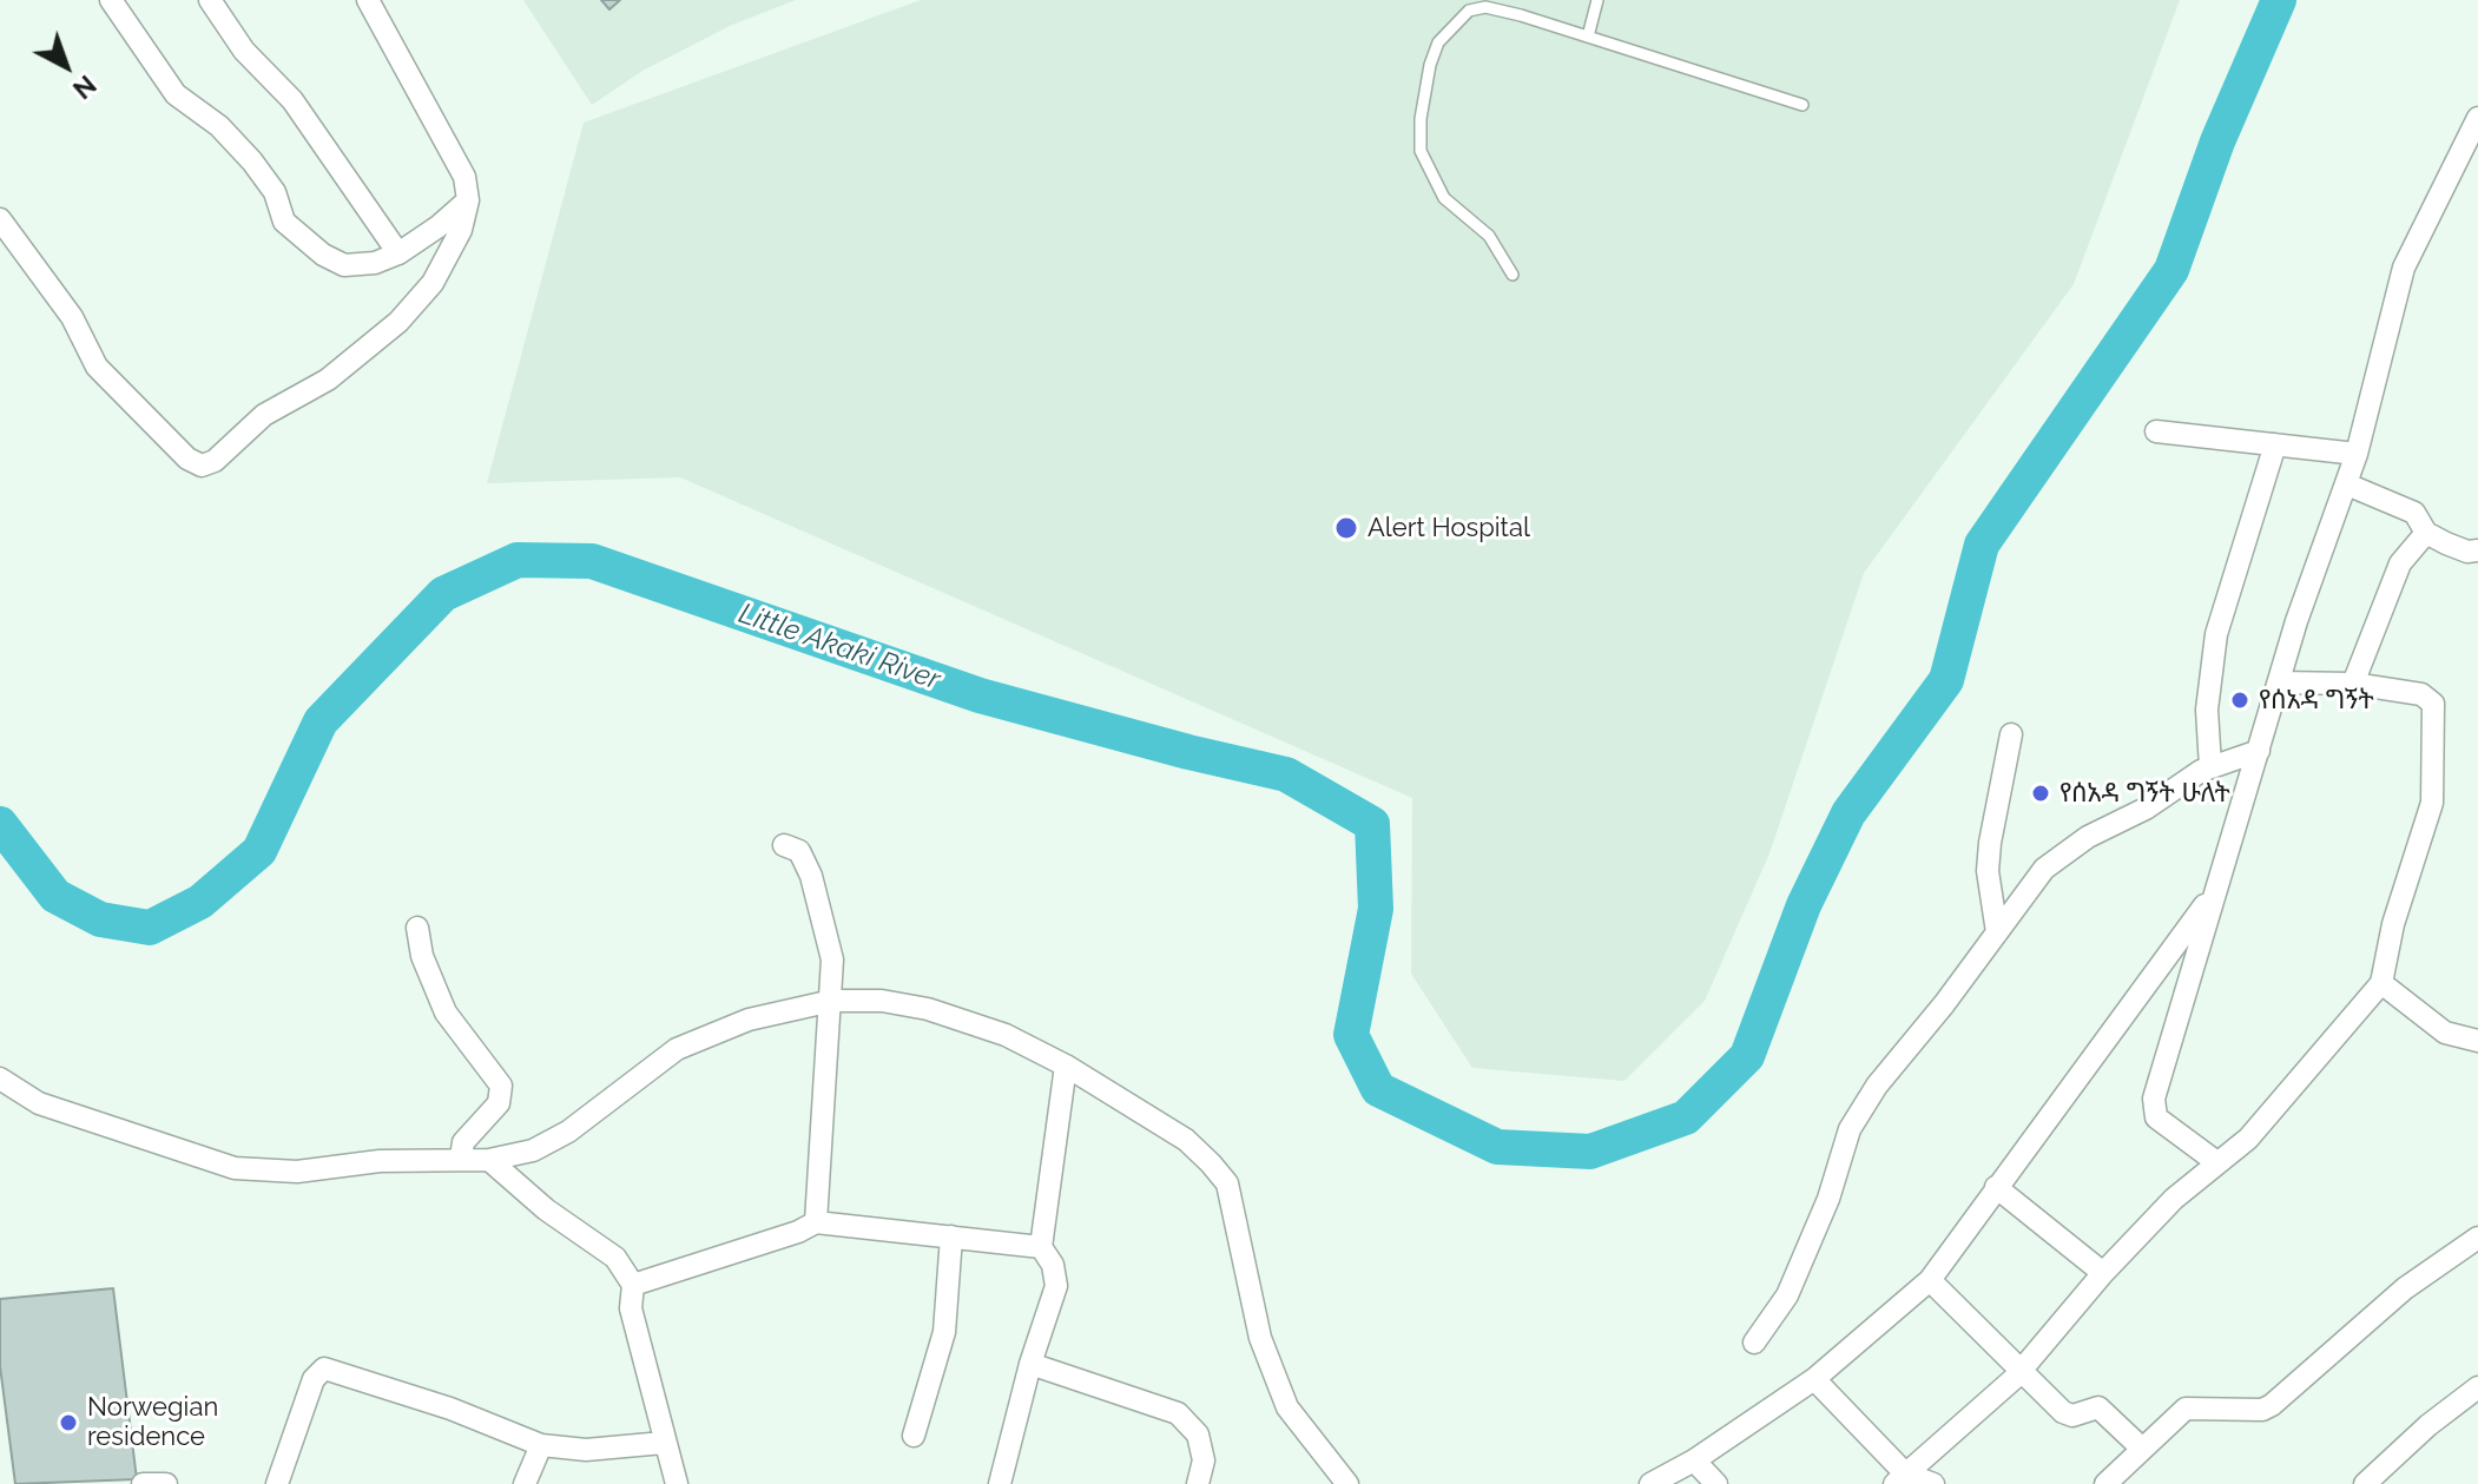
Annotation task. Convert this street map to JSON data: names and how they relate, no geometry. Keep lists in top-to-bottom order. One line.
{"water":["Little Akaki River"],"places":["Alert Hospital","የሰአዳ ግኝት","የሰአዳ ግኝት ሁለት","Norwegian residence"],"north":"bottom right"}
